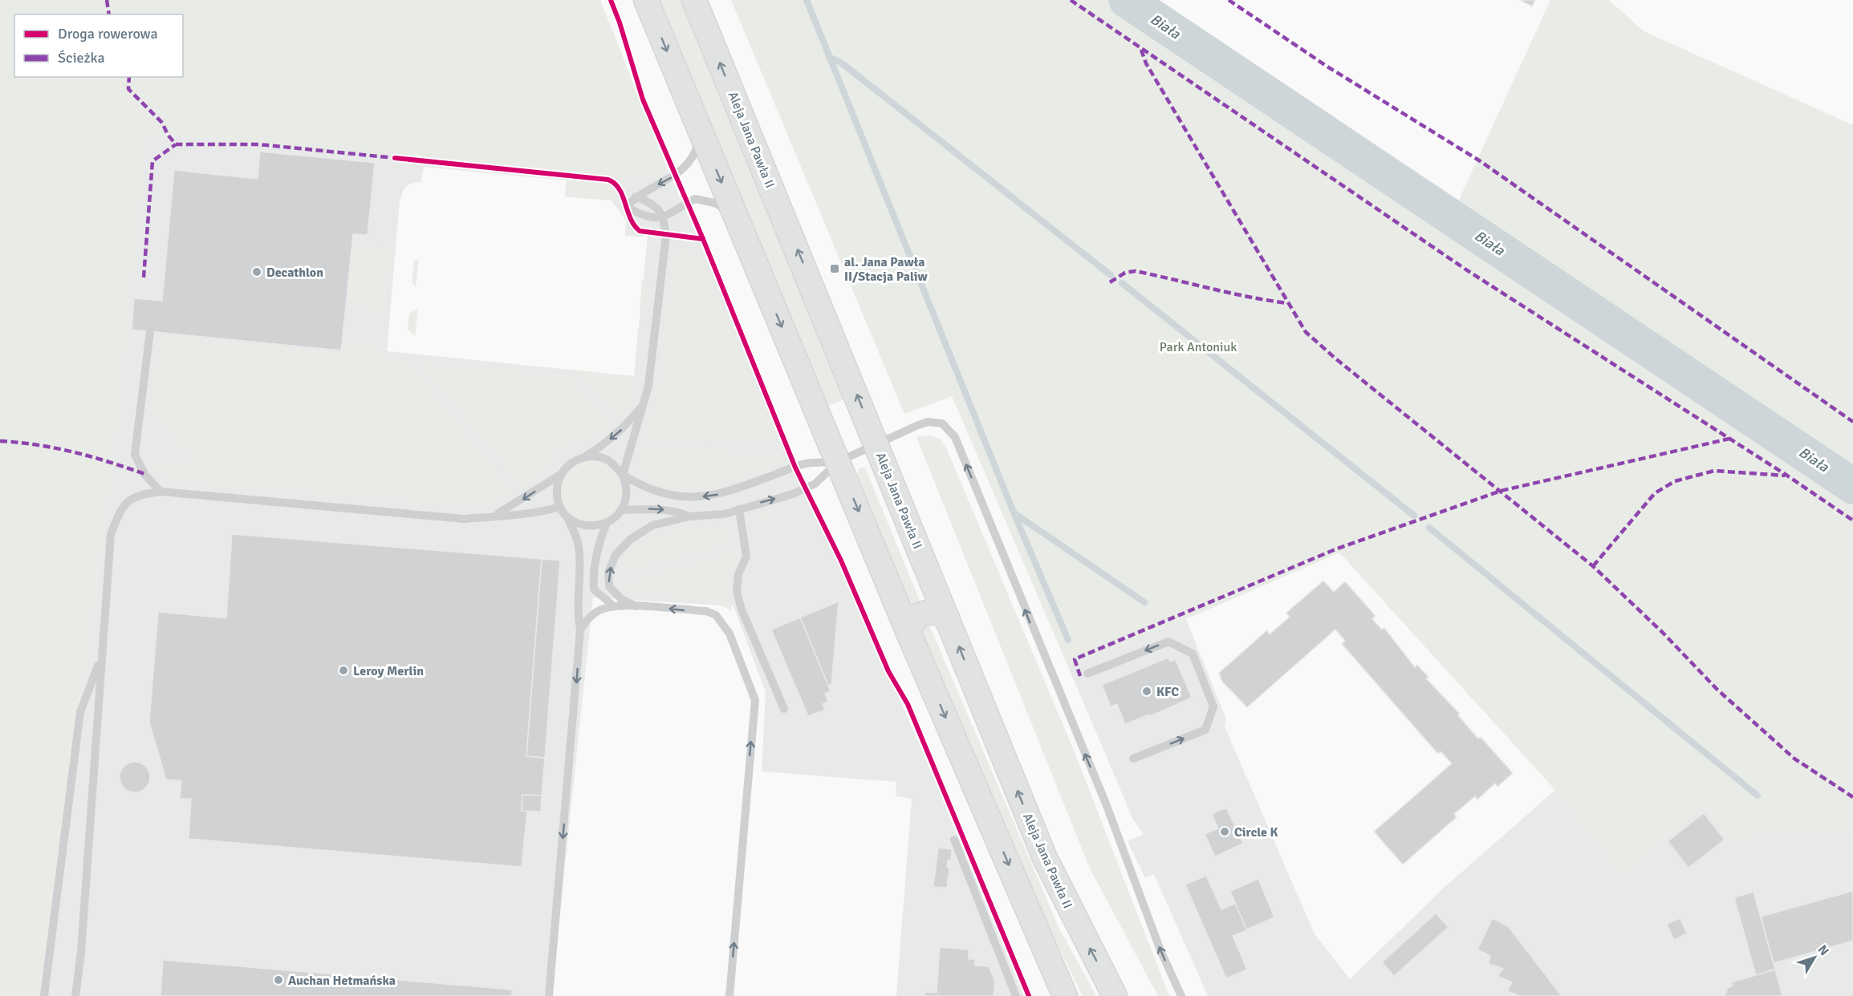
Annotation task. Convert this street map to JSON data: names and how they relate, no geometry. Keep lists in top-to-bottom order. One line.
{"streets":{"main road":["Aleja Jana Pawła II"]},"water":["Biała"],"parks":["Park Antoniuk"],"places":{"transit":["al. Jana Pawła II/Stacja Paliw"],"other":["Decathlon","Leroy Merlin","KFC","Circle K","Auchan Hetmańska"]},"legend":["Droga rowerowa","Ścieżka"],"north":"top right"}
